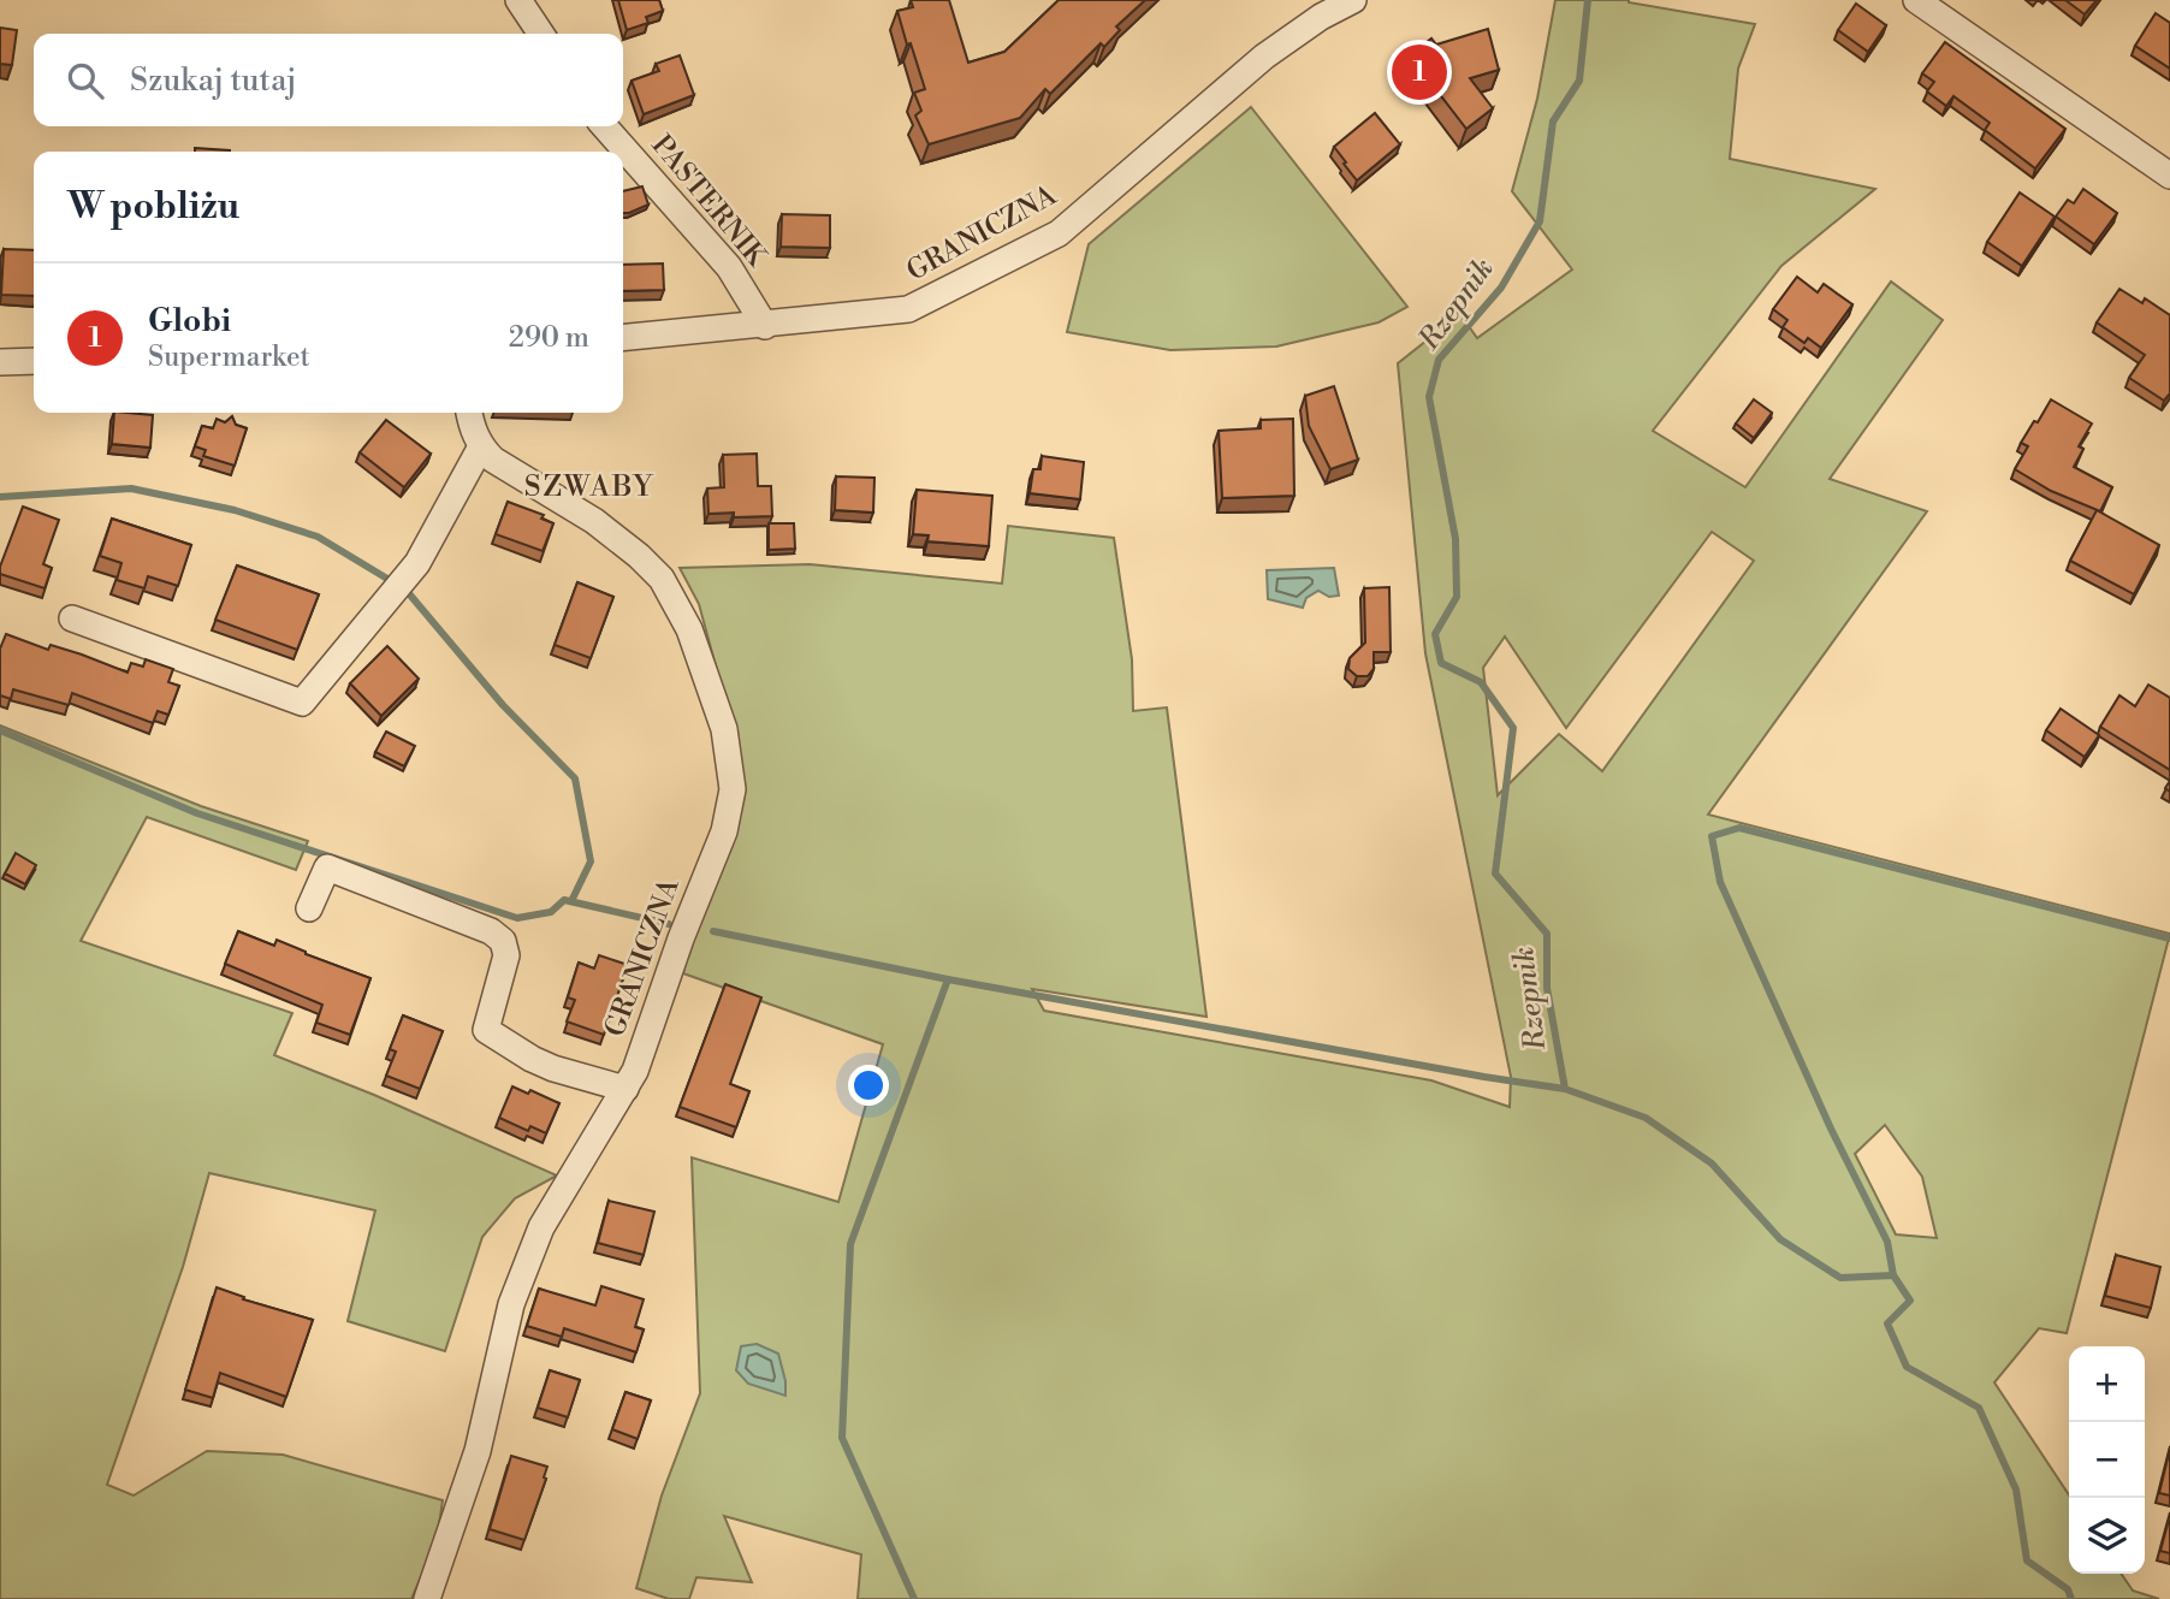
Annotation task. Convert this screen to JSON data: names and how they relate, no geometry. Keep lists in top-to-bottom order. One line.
{"streets":{"street":["PASTERNIK","GRANICZNA"]},"crossings":[["PASTERNIK","GRANICZNA"]],"districts":["SZWABY"],"water":["Rzepnik"],"page":{"search":"Szukaj tutaj","pins":"1","heading":"W pobliżu","list":[{"mark":"1","name":"Globi","note":"Supermarket","value":"290 m"}],"map_buttons":["+","−"]}}
